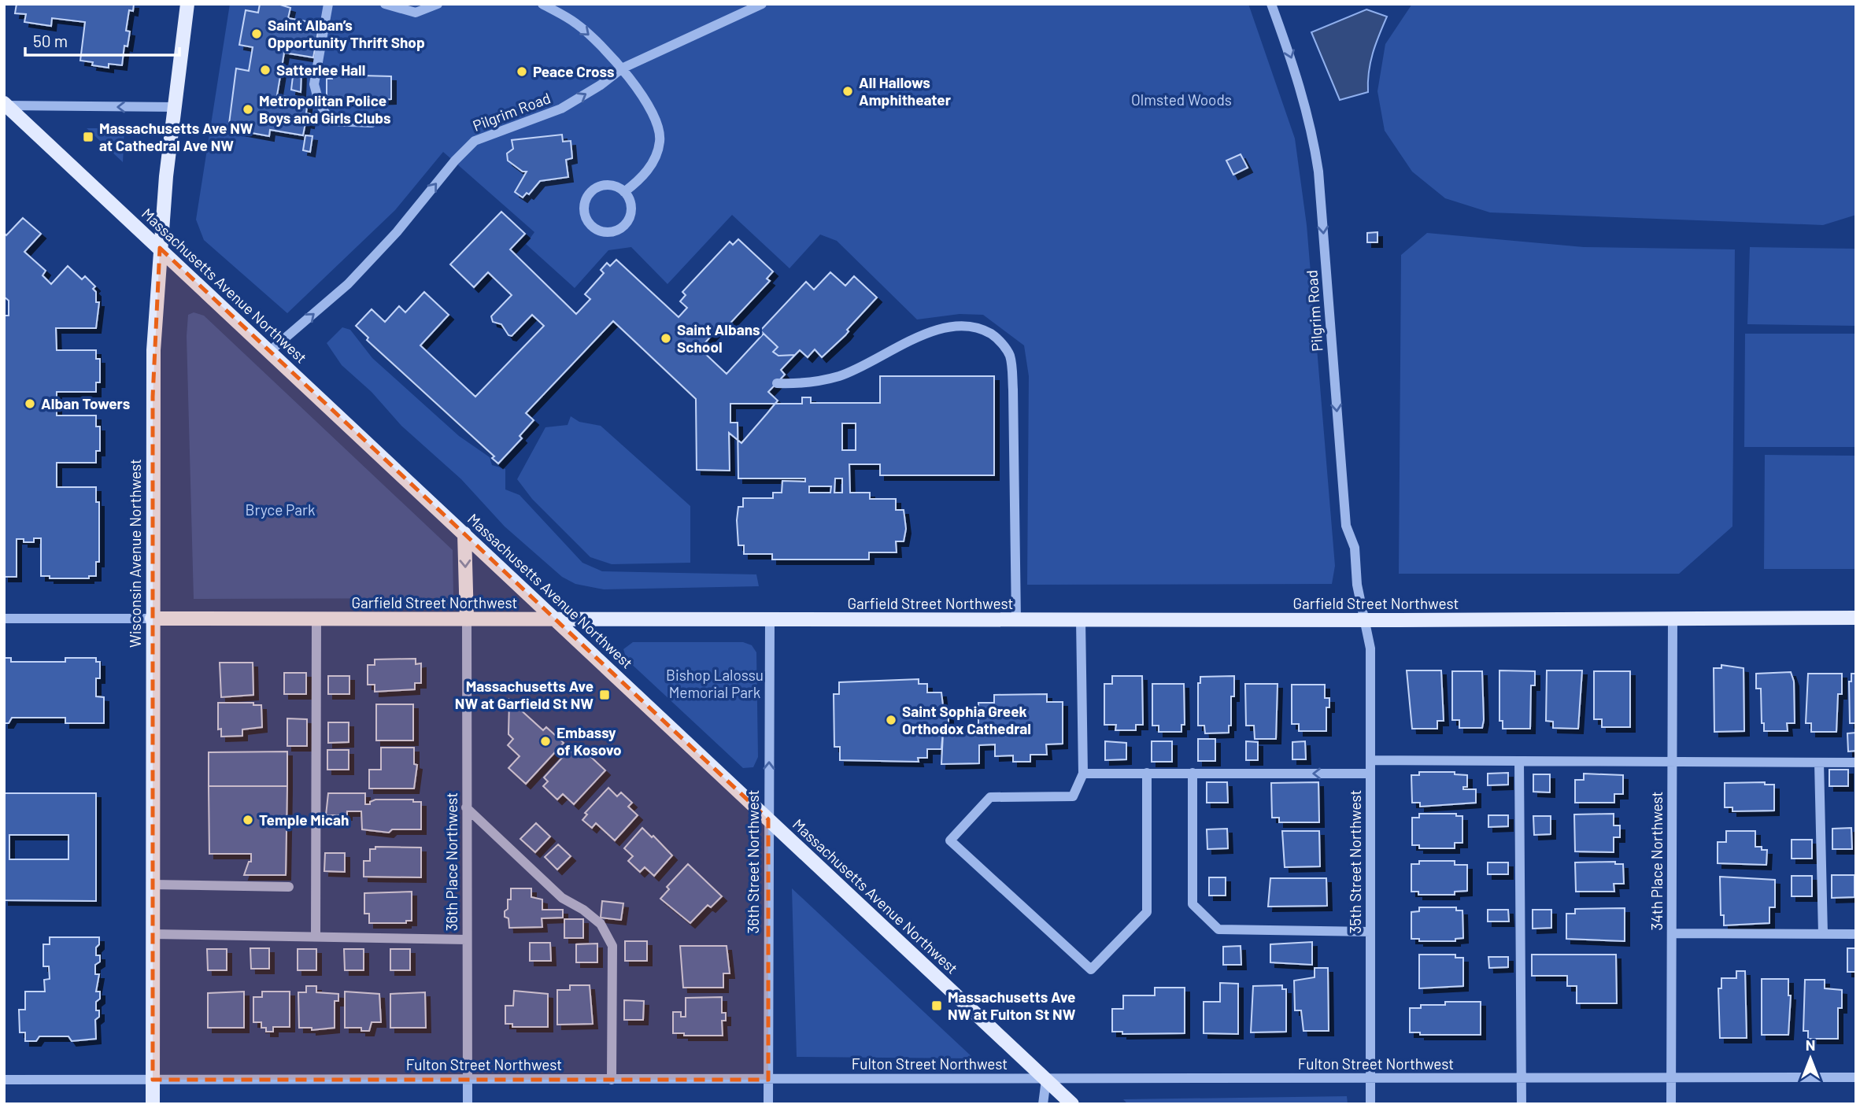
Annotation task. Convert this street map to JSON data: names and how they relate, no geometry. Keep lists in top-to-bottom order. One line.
{"streets":{"main road":["Massachusetts Avenue Northwest","Wisconsin Avenue Northwest","Garfield Street Northwest"],"street":["Pilgrim Road","34th Place Northwest","36th Place Northwest","36th Street Northwest","35th Street Northwest","Fulton Street Northwest"]},"crossings":[["Pilgrim Road","Massachusetts Avenue Northwest"],["Pilgrim Road","Garfield Street Northwest"],["Pilgrim Road","35th Street Northwest"],["Massachusetts Avenue Northwest","Wisconsin Avenue Northwest"],["Massachusetts Avenue Northwest","Garfield Street Northwest"],["Massachusetts Avenue Northwest","36th Street Northwest"],["Massachusetts Avenue Northwest","Fulton Street Northwest"],["Wisconsin Avenue Northwest","Garfield Street Northwest"],["Wisconsin Avenue Northwest","Fulton Street Northwest"],["Garfield Street Northwest","34th Place Northwest"],["Garfield Street Northwest","36th Place Northwest"],["Garfield Street Northwest","36th Street Northwest"],["Garfield Street Northwest","35th Street Northwest"],["34th Place Northwest","Fulton Street Northwest"],["36th Place Northwest","Fulton Street Northwest"],["36th Street Northwest","Fulton Street Northwest"],["35th Street Northwest","Fulton Street Northwest"]],"one_way":["36th Street Northwest"],"parks":["Olmsted Woods","Bryce Park","Bishop Lalossu Memorial Park"],"places":{"other":["Saint Alban’s Opportunity Thrift Shop","Satterlee Hall","Peace Cross","All Hallows Amphitheater","Metropolitan Police Boys and Girls Clubs","Saint Albans School","Alban Towers","Saint Sophia Greek Orthodox Cathedral","Embassy of Kosovo","Temple Micah"],"transit":["Massachusetts Ave NW at Cathedral Ave NW","Massachusetts Ave NW at Garfield St NW","Massachusetts Ave NW at Fulton St NW"]},"scale_bar":"50 m","north":"top"}
